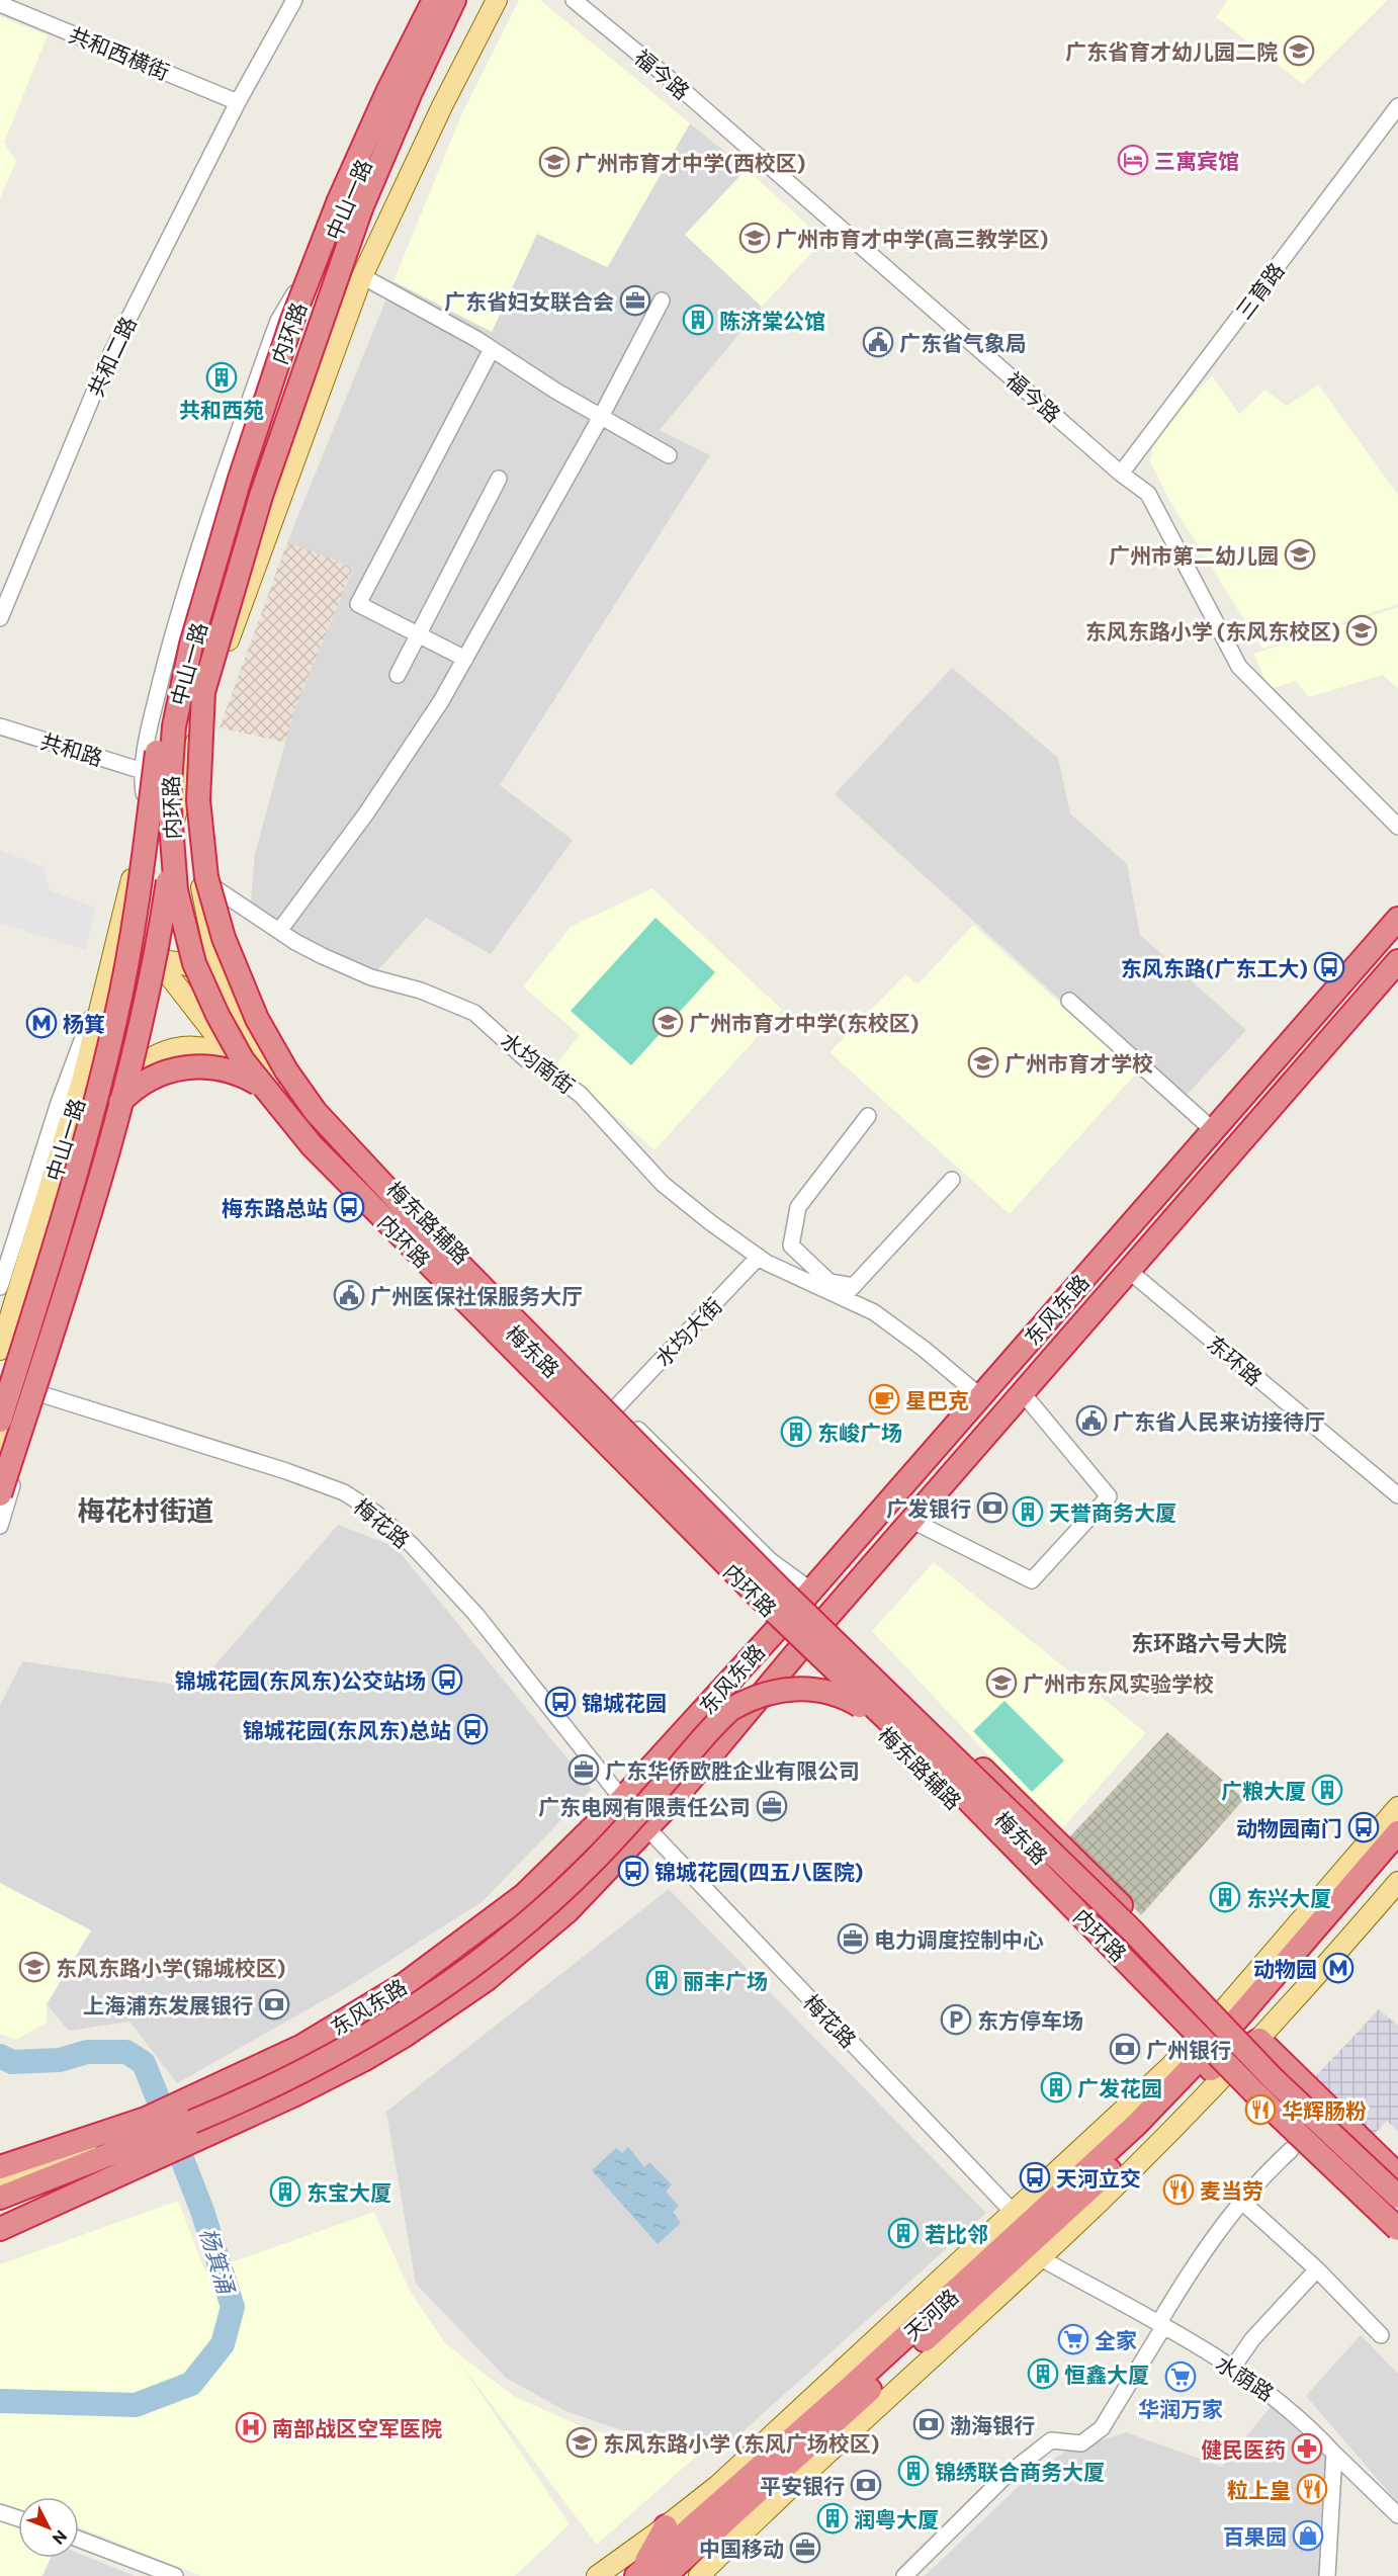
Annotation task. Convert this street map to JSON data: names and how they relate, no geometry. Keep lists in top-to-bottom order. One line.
{"streets":{"highway":["内环路","东风东路","天河路"],"main road":["中山一路","梅东路"],"street":["共和西横街","福今路","三育路","共和二路","共和路","水均南街","水均大街","东环路","梅花路","水荫路"]},"crossings":[["共和西横街","共和二路"],["福今路","三育路"],["中山一路","梅东路"],["水均南街","东风东路"],["水均南街","水均大街"],["东风东路","梅东路"],["东风东路","东环路"],["东风东路","梅花路"],["梅东路","天河路"]],"districts":["梅花村街道","东环路六号大院"],"water":["杨箕涌"],"places":{"school or university":["广东省育才幼儿园二院","广州市育才中学(西校区)","广州市育才中学(高三教学区)","广州市第二幼儿园","东风东路小学 (东风东校区)","广州市育才中学(东校区)","广州市育才学校","广州市东风实验学校","东风东路小学(锦城校区)","东风东路小学 (东风广场校区)"],"hotel":["三寓宾馆"],"office":["广东省妇女联合会","广东华侨欧胜企业有限公司","广东电网有限责任公司","电力调度控制中心","中国移动"],"building":["陈济棠公馆","共和西苑","东峻广场","天誉商务大厦","广粮大厦","东兴大厦","丽丰广场","广发花园","东宝大厦","若比邻","恒鑫大厦","锦绣联合商务大厦","润粤大厦"],"public building":["广东省气象局","广州医保社保服务大厅","广东省人民来访接待厅"],"bus stop":["东风东路(广东工大)","梅东路总站","锦城花园(东风东)公交站场","锦城花园","锦城花园(东风东)总站","动物园南门","锦城花园(四五八医院)","天河立交"],"metro station":["杨箕","动物园"],"cafe":["星巴克"],"bank":["广发银行","上海浦东发展银行","广州银行","渤海银行","平安银行"],"parking":["东方停车场"],"restaurant":["华辉肠粉","麦当劳","粒上皇"],"supermarket":["全家","华润万家"],"hospital":["南部战区空军医院"],"pharmacy":["健民医药"],"shop":["百果园"]},"north":"bottom right"}
